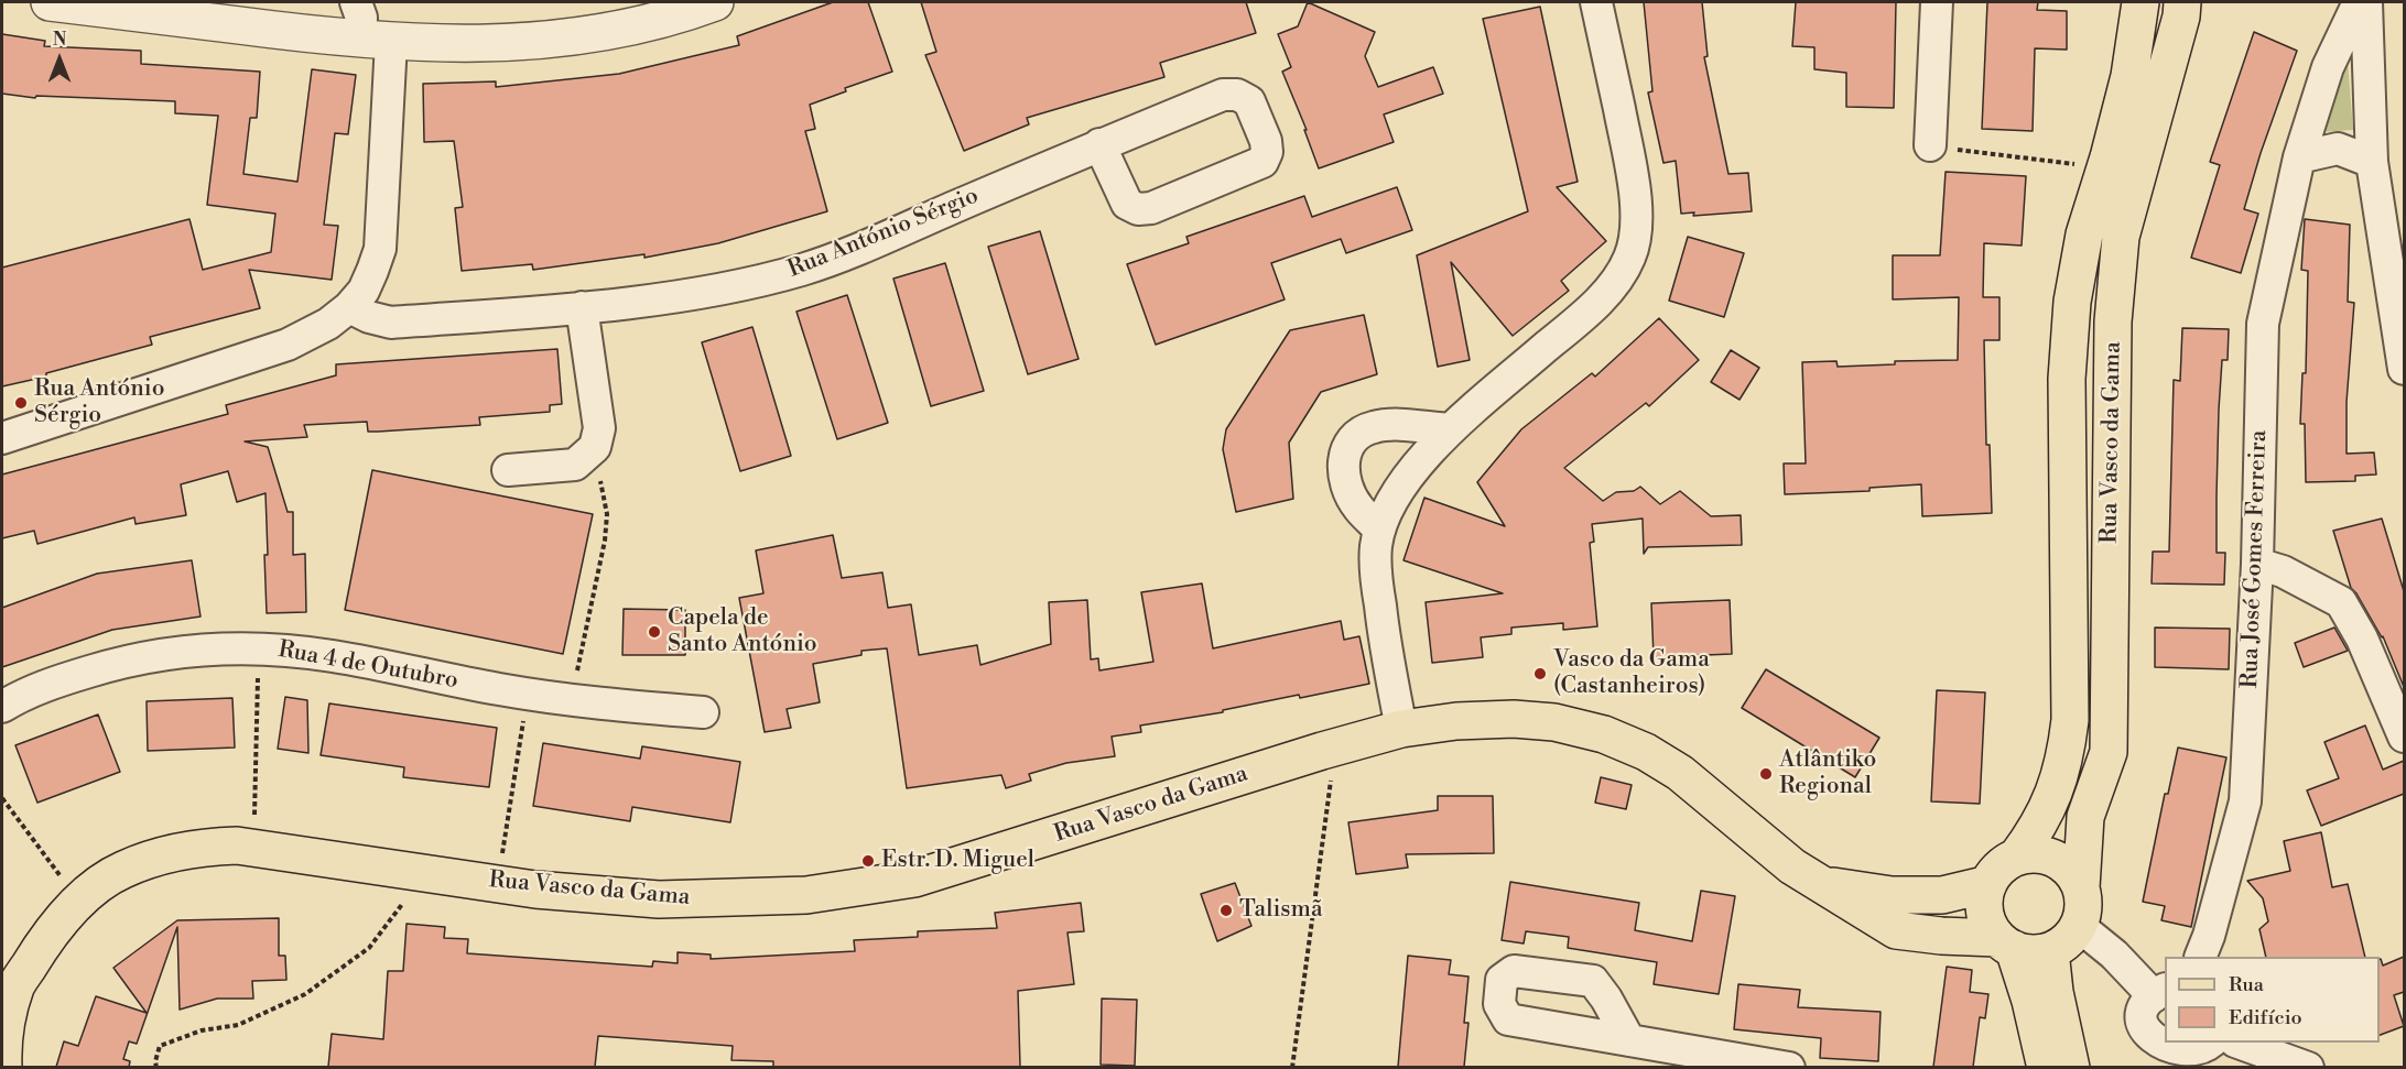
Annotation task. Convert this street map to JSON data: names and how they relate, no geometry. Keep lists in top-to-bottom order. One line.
{"streets":{"main road":["Rua Vasco da Gama"],"street":["Rua António Sérgio","Rua José Gomes Ferreira","Rua 4 de Outubro"]},"places":["Rua António Sérgio","Capela de Santo António","Vasco da Gama (Castanheiros)","Atlântiko Regional","Estr. D. Miguel","Talismã"],"legend":["Rua","Edifício"],"north":"top"}
